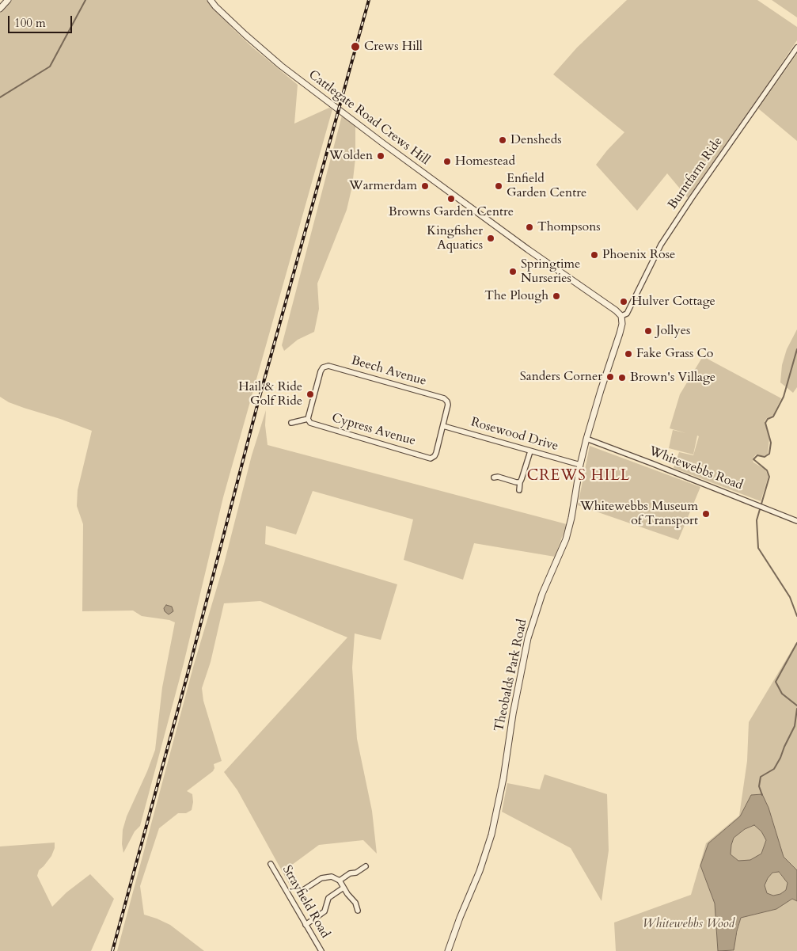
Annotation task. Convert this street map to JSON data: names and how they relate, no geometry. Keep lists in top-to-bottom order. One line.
{"streets":{"street":["Cattlegate Road Crews Hill","Burntfarm Ride","Beech Avenue","Cypress Avenue","Rosewood Drive","Whitewebbs Road","Theobalds Park Road","Strayfield Road"]},"crossings":[["Cattlegate Road Crews Hill","Burntfarm Ride"],["Cattlegate Road Crews Hill","Theobalds Park Road"],["Burntfarm Ride","Theobalds Park Road"],["Beech Avenue","Cypress Avenue"],["Beech Avenue","Rosewood Drive"],["Cypress Avenue","Rosewood Drive"],["Rosewood Drive","Theobalds Park Road"],["Whitewebbs Road","Theobalds Park Road"]],"districts":["CREWS HILL"],"parks":["Whitewebbs Wood"],"places":["Crews Hill","Densheds","Wolden","Homestead","Warmerdam","Enfield Garden Centre","Browns Garden Centre","Thompsons","Kingfisher Aquatics","Phoenix Rose","Springtime Nurseries","The Plough","Hulver Cottage","Jollyes","Fake Grass Co","Sanders Corner","Brown's Village","Hail & Ride Golf Ride","Whitewebbs Museum of Transport"],"scale_bar":"100 m"}
